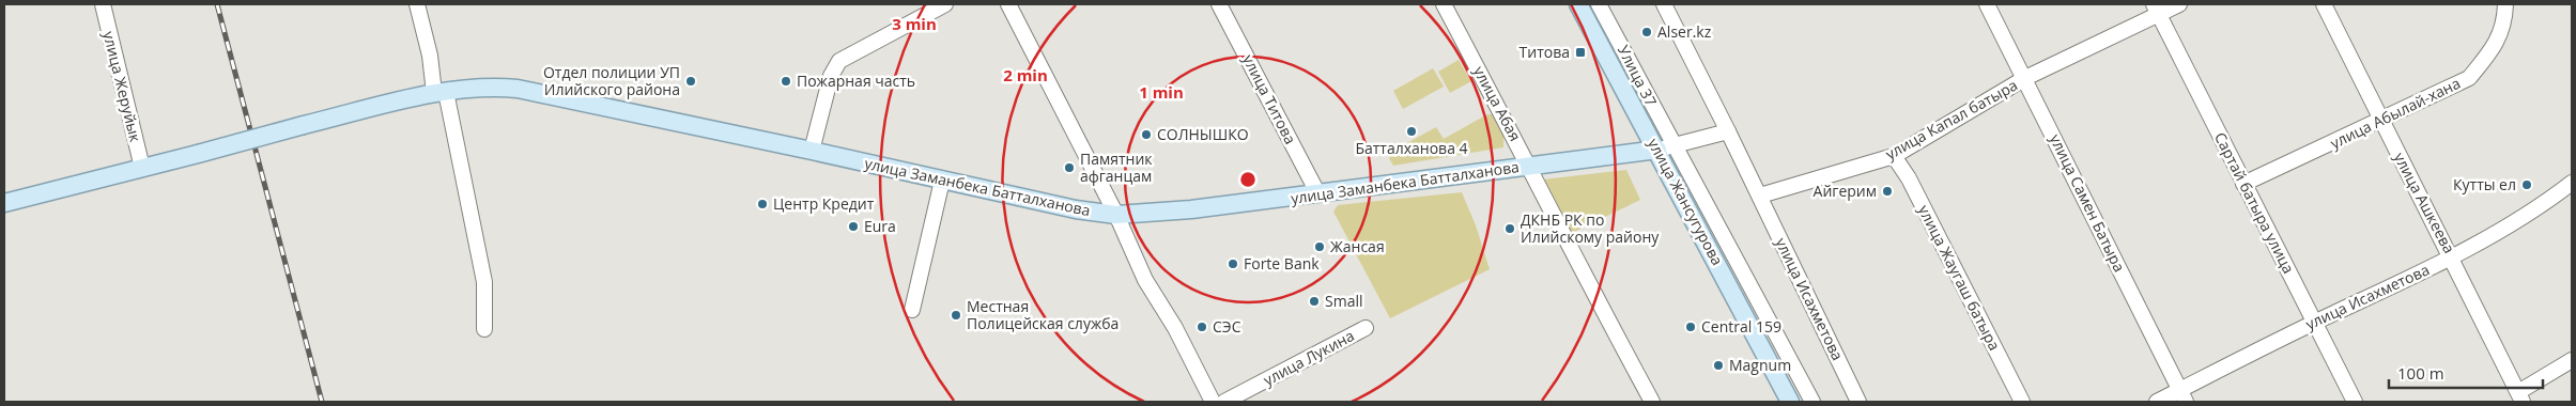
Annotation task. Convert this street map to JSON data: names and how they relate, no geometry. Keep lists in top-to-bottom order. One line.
{"streets":{"main road":["улица Заманбека Батталханова","улица Жансугурова"],"street":["Улица 37","улица Жеруйык","улица Титова","улица Абая","улица Абылай-хана","улица Капал батыра","улица Самен Батыра","Сартай батыра улица","улица Ашкеева","улица Жаугаш батыра","улица Исахметова","улица Лукина"]},"crossings":[["улица Жеруйык","улица Заманбека Батталханова"],["улица Титова","улица Заманбека Батталханова"],["улица Абая","улица Заманбека Батталханова"],["улица Абылай-хана","Сартай батыра улица"],["улица Абылай-хана","улица Ашкеева"],["улица Капал батыра","улица Самен Батыра"],["улица Капал батыра","Сартай батыра улица"],["улица Капал батыра","улица Жаугаш батыра"],["улица Капал батыра","улица Исахметова"],["улица Заманбека Батталханова","улица Жансугурова"],["улица Самен Батыра","улица Исахметова"],["Сартай батыра улица","улица Исахметова"],["улица Ашкеева","улица Исахметова"]],"places":{"other":["Alser.kz","Отдел полиции УП Илийского района","Пожарная часть","Батталханова 4","СОЛНЫШКО","Памятник афганцам","Кутты ел","Айгерим","Центр Кредит","Eura","ДКНБ РК по Илийскому району","Жансая","Forte Bank","Small","Местная Полицейская служба","СЭС","Central 159","Magnum"],"transit":["Титова"]},"scale_bar":"100 m","rings":["3 min","2 min","1 min"]}
